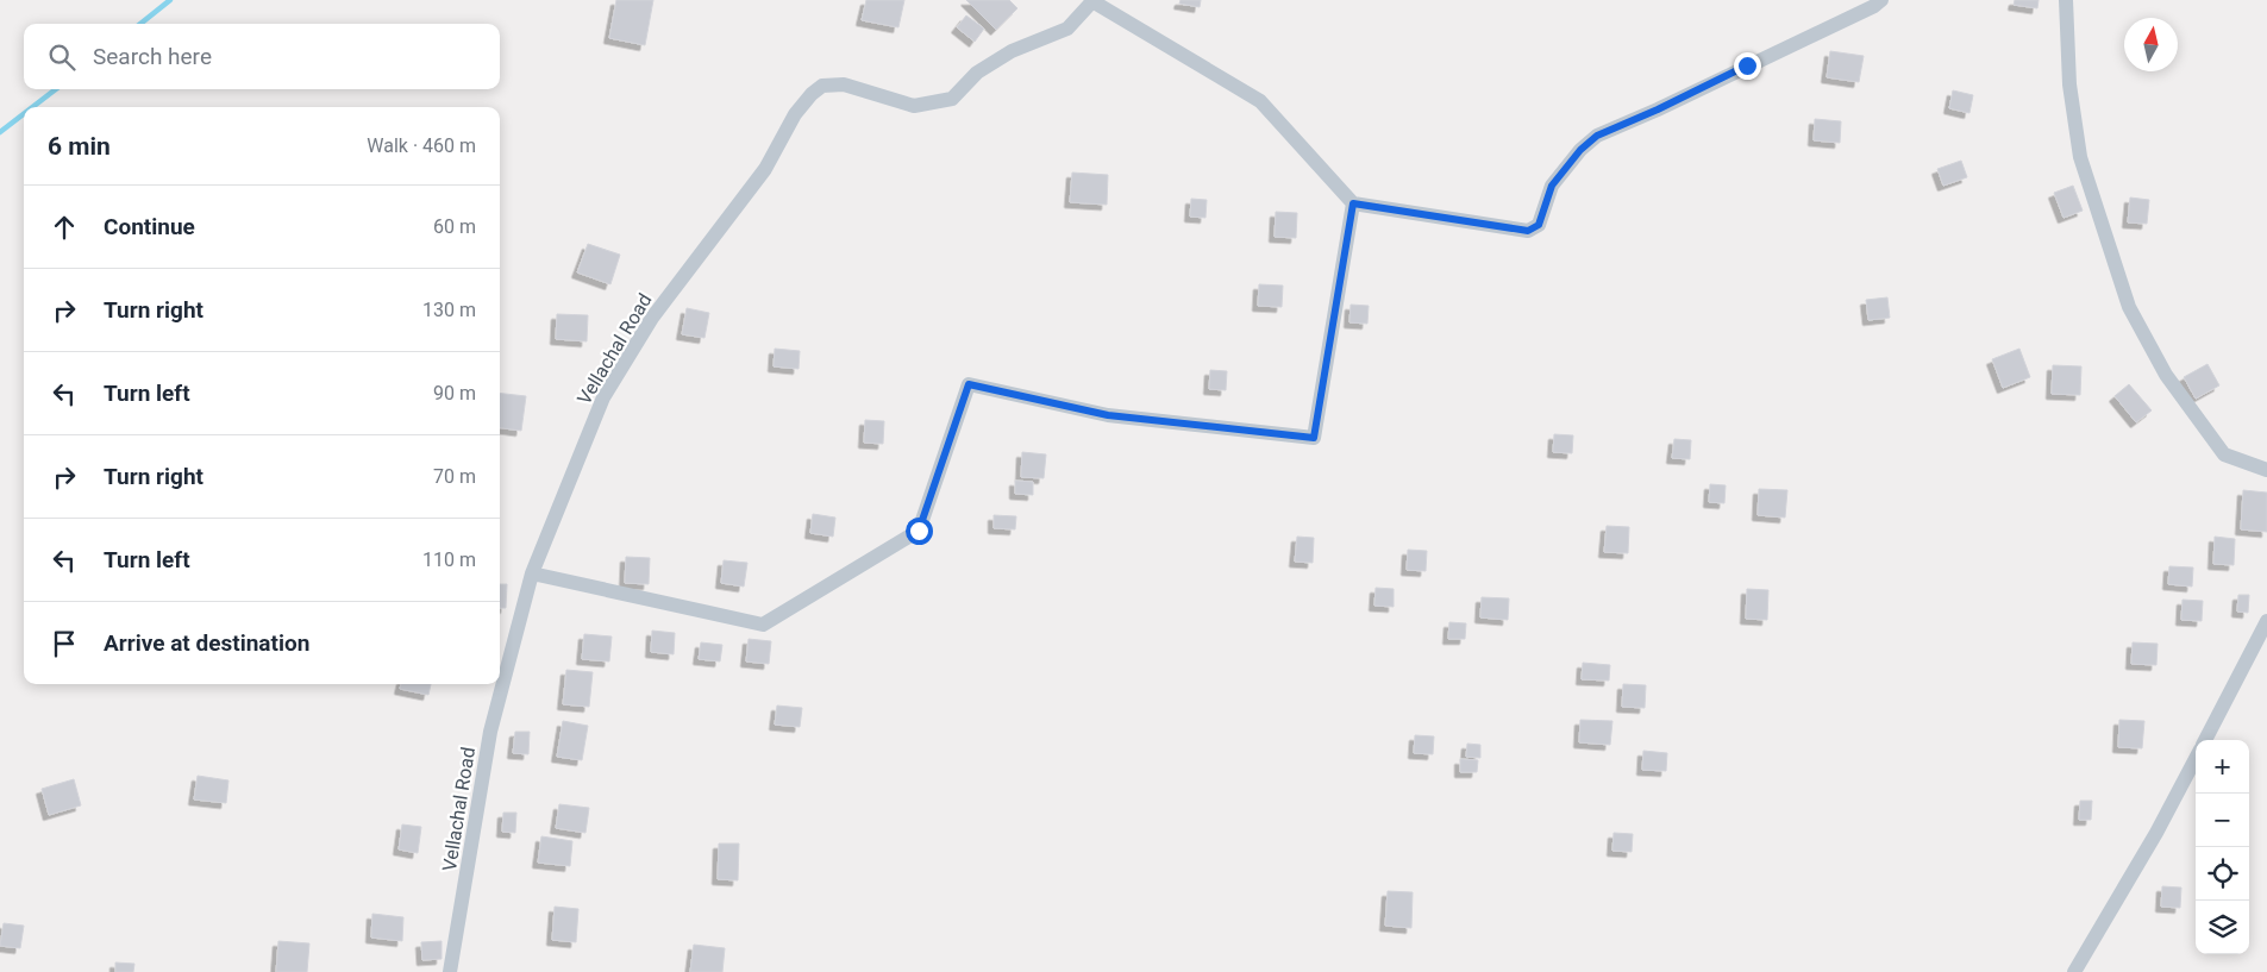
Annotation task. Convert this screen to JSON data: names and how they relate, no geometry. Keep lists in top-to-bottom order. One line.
{"streets":{"street":["Vellachal Road"]},"north":"top","page":{"search":"Search here","heading":["6 min","Walk · 460 m"],"list":[["Continue","60 m"],["Turn right","130 m"],["Turn left","90 m"],["Turn right","70 m"],["Turn left","110 m"],"Arrive at destination"],"map_buttons":["+","−"]}}
